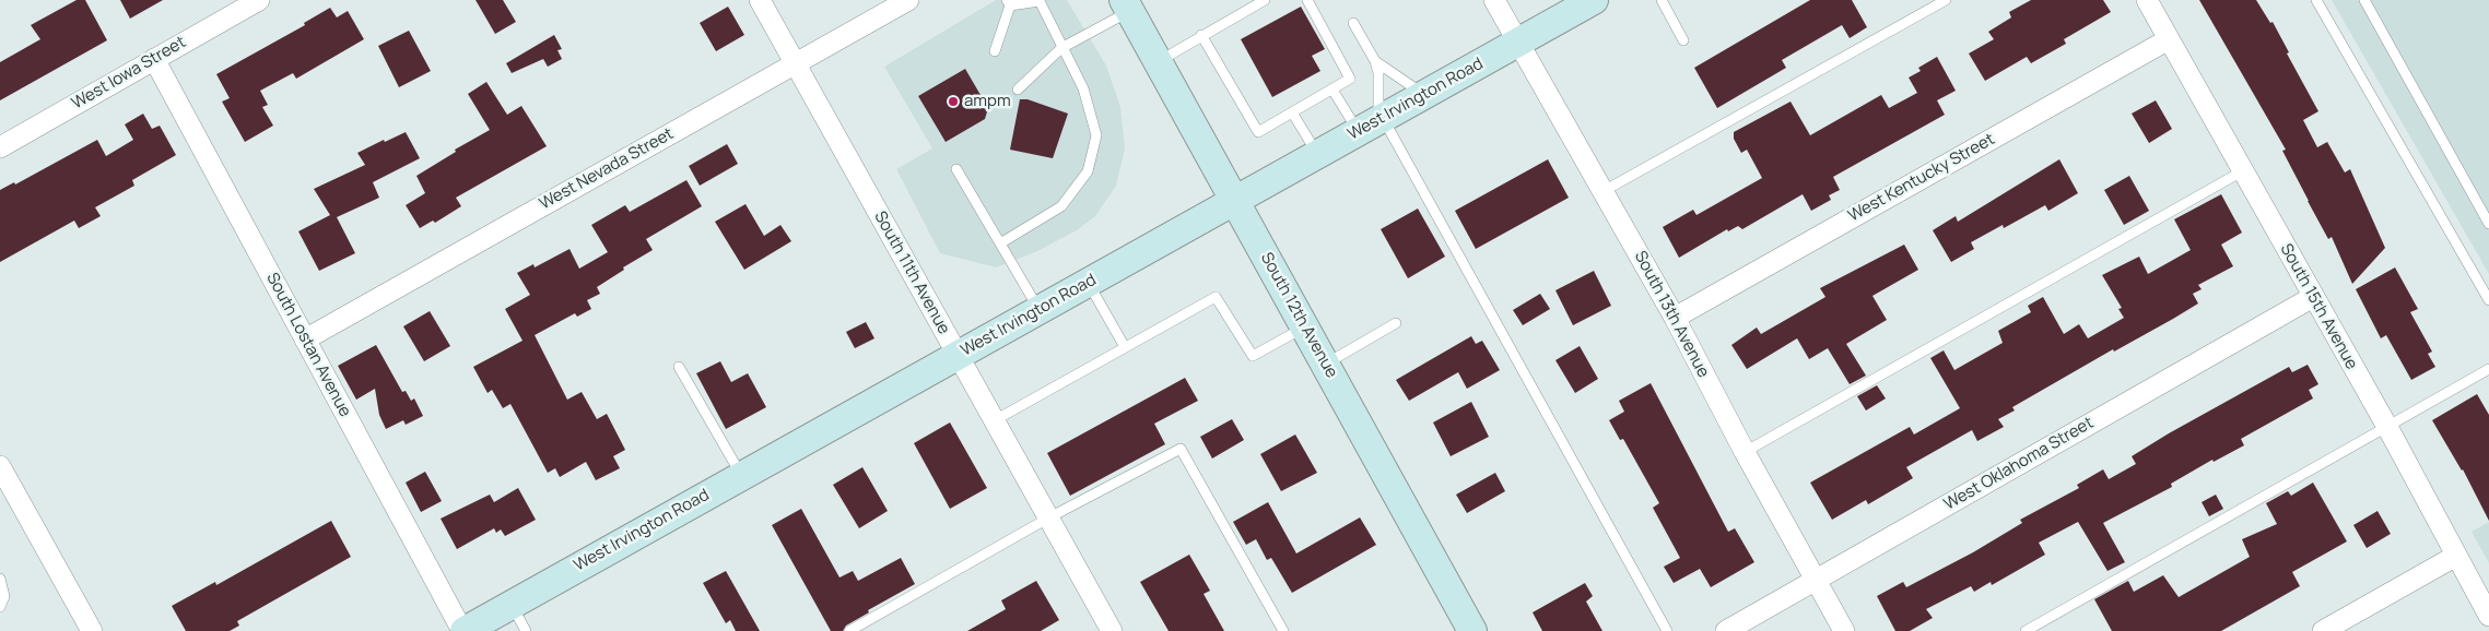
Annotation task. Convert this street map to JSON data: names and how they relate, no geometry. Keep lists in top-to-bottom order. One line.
{"streets":{"main road":["West Irvington Road","South 12th Avenue"],"street":["West Iowa Street","West Nevada Street","West Kentucky Street","South 11th Avenue","South 15th Avenue","South 13th Avenue","South Lostan Avenue","West Oklahoma Street"]},"crossings":[["West Iowa Street","South Lostan Avenue"],["West Irvington Road","South 11th Avenue"],["West Irvington Road","South 13th Avenue"],["West Irvington Road","South 12th Avenue"],["West Irvington Road","South Lostan Avenue"],["West Nevada Street","South 11th Avenue"],["West Nevada Street","South Lostan Avenue"],["West Kentucky Street","South 15th Avenue"],["West Kentucky Street","South 13th Avenue"],["South 15th Avenue","West Oklahoma Street"],["South 13th Avenue","West Oklahoma Street"]],"places":["ampm"]}
